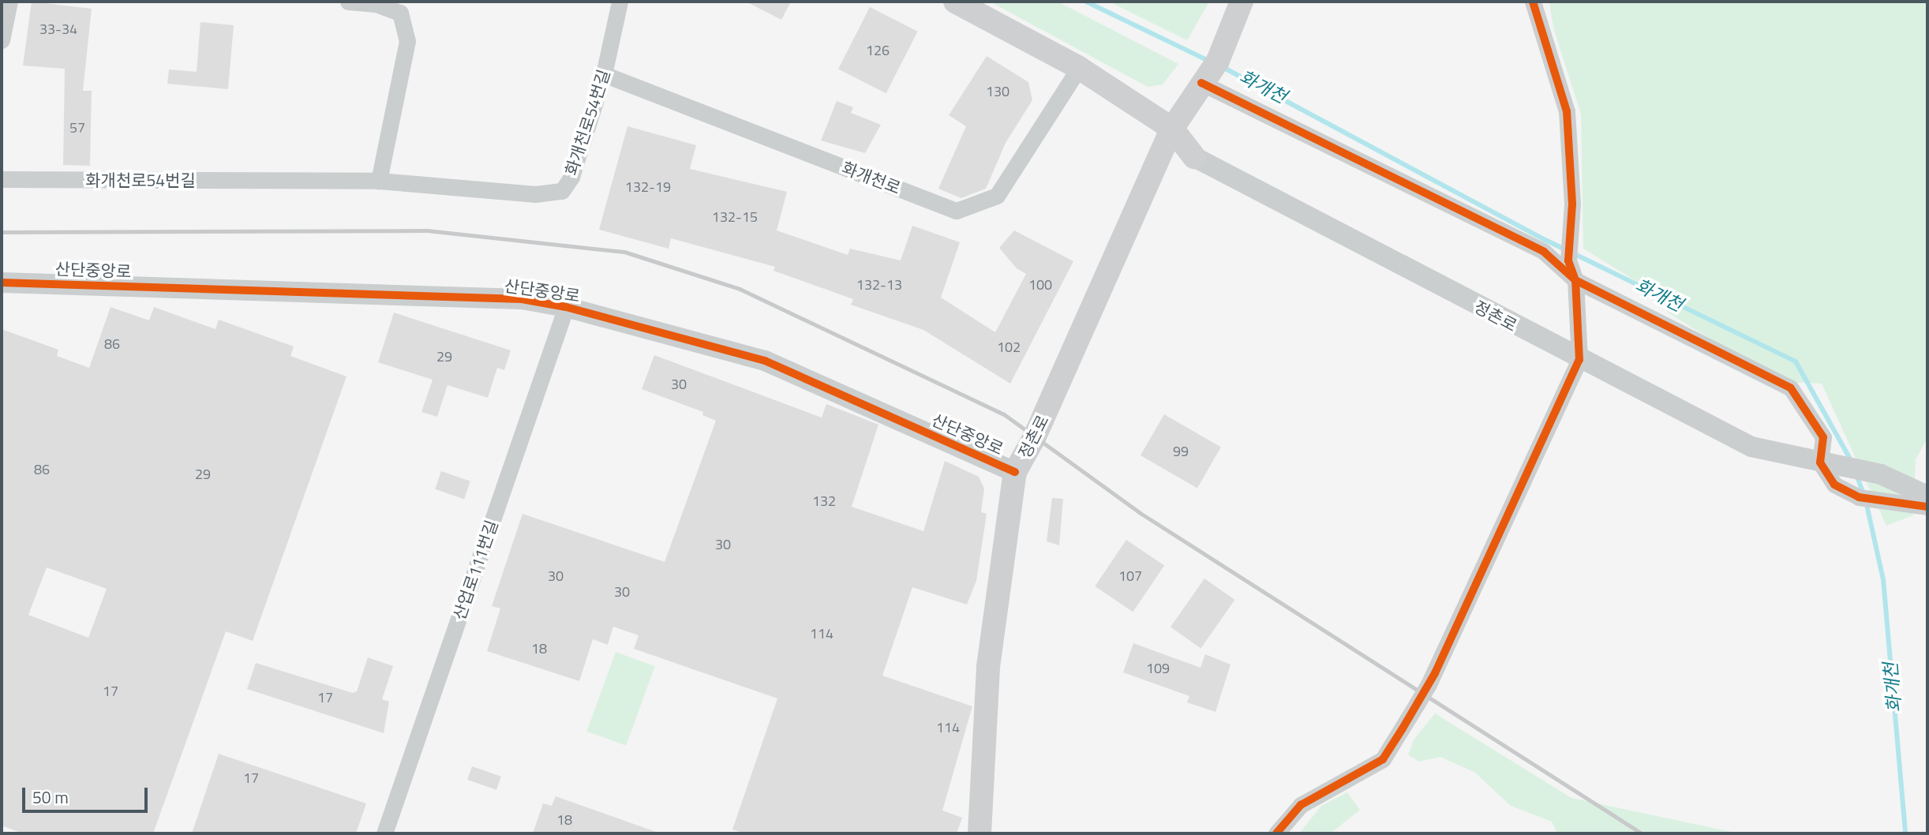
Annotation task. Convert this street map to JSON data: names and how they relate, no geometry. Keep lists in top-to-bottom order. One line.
{"streets":{"main road":["정촌로"],"street":["화개천로54번길","화개천로","산단중앙로","산업로111번길"]},"crossings":[["화개천로54번길","화개천로"],["산단중앙로","정촌로"],["산단중앙로","산업로111번길"]],"water":["화개천"],"house_numbers":["33-34","126","130","57","132-19","132-15","132-13","100","86","102","29","30","99","86","29","132","30","30","107","30","114","18","109","17","17","114","17","18"],"scale_bar":"50 m"}
